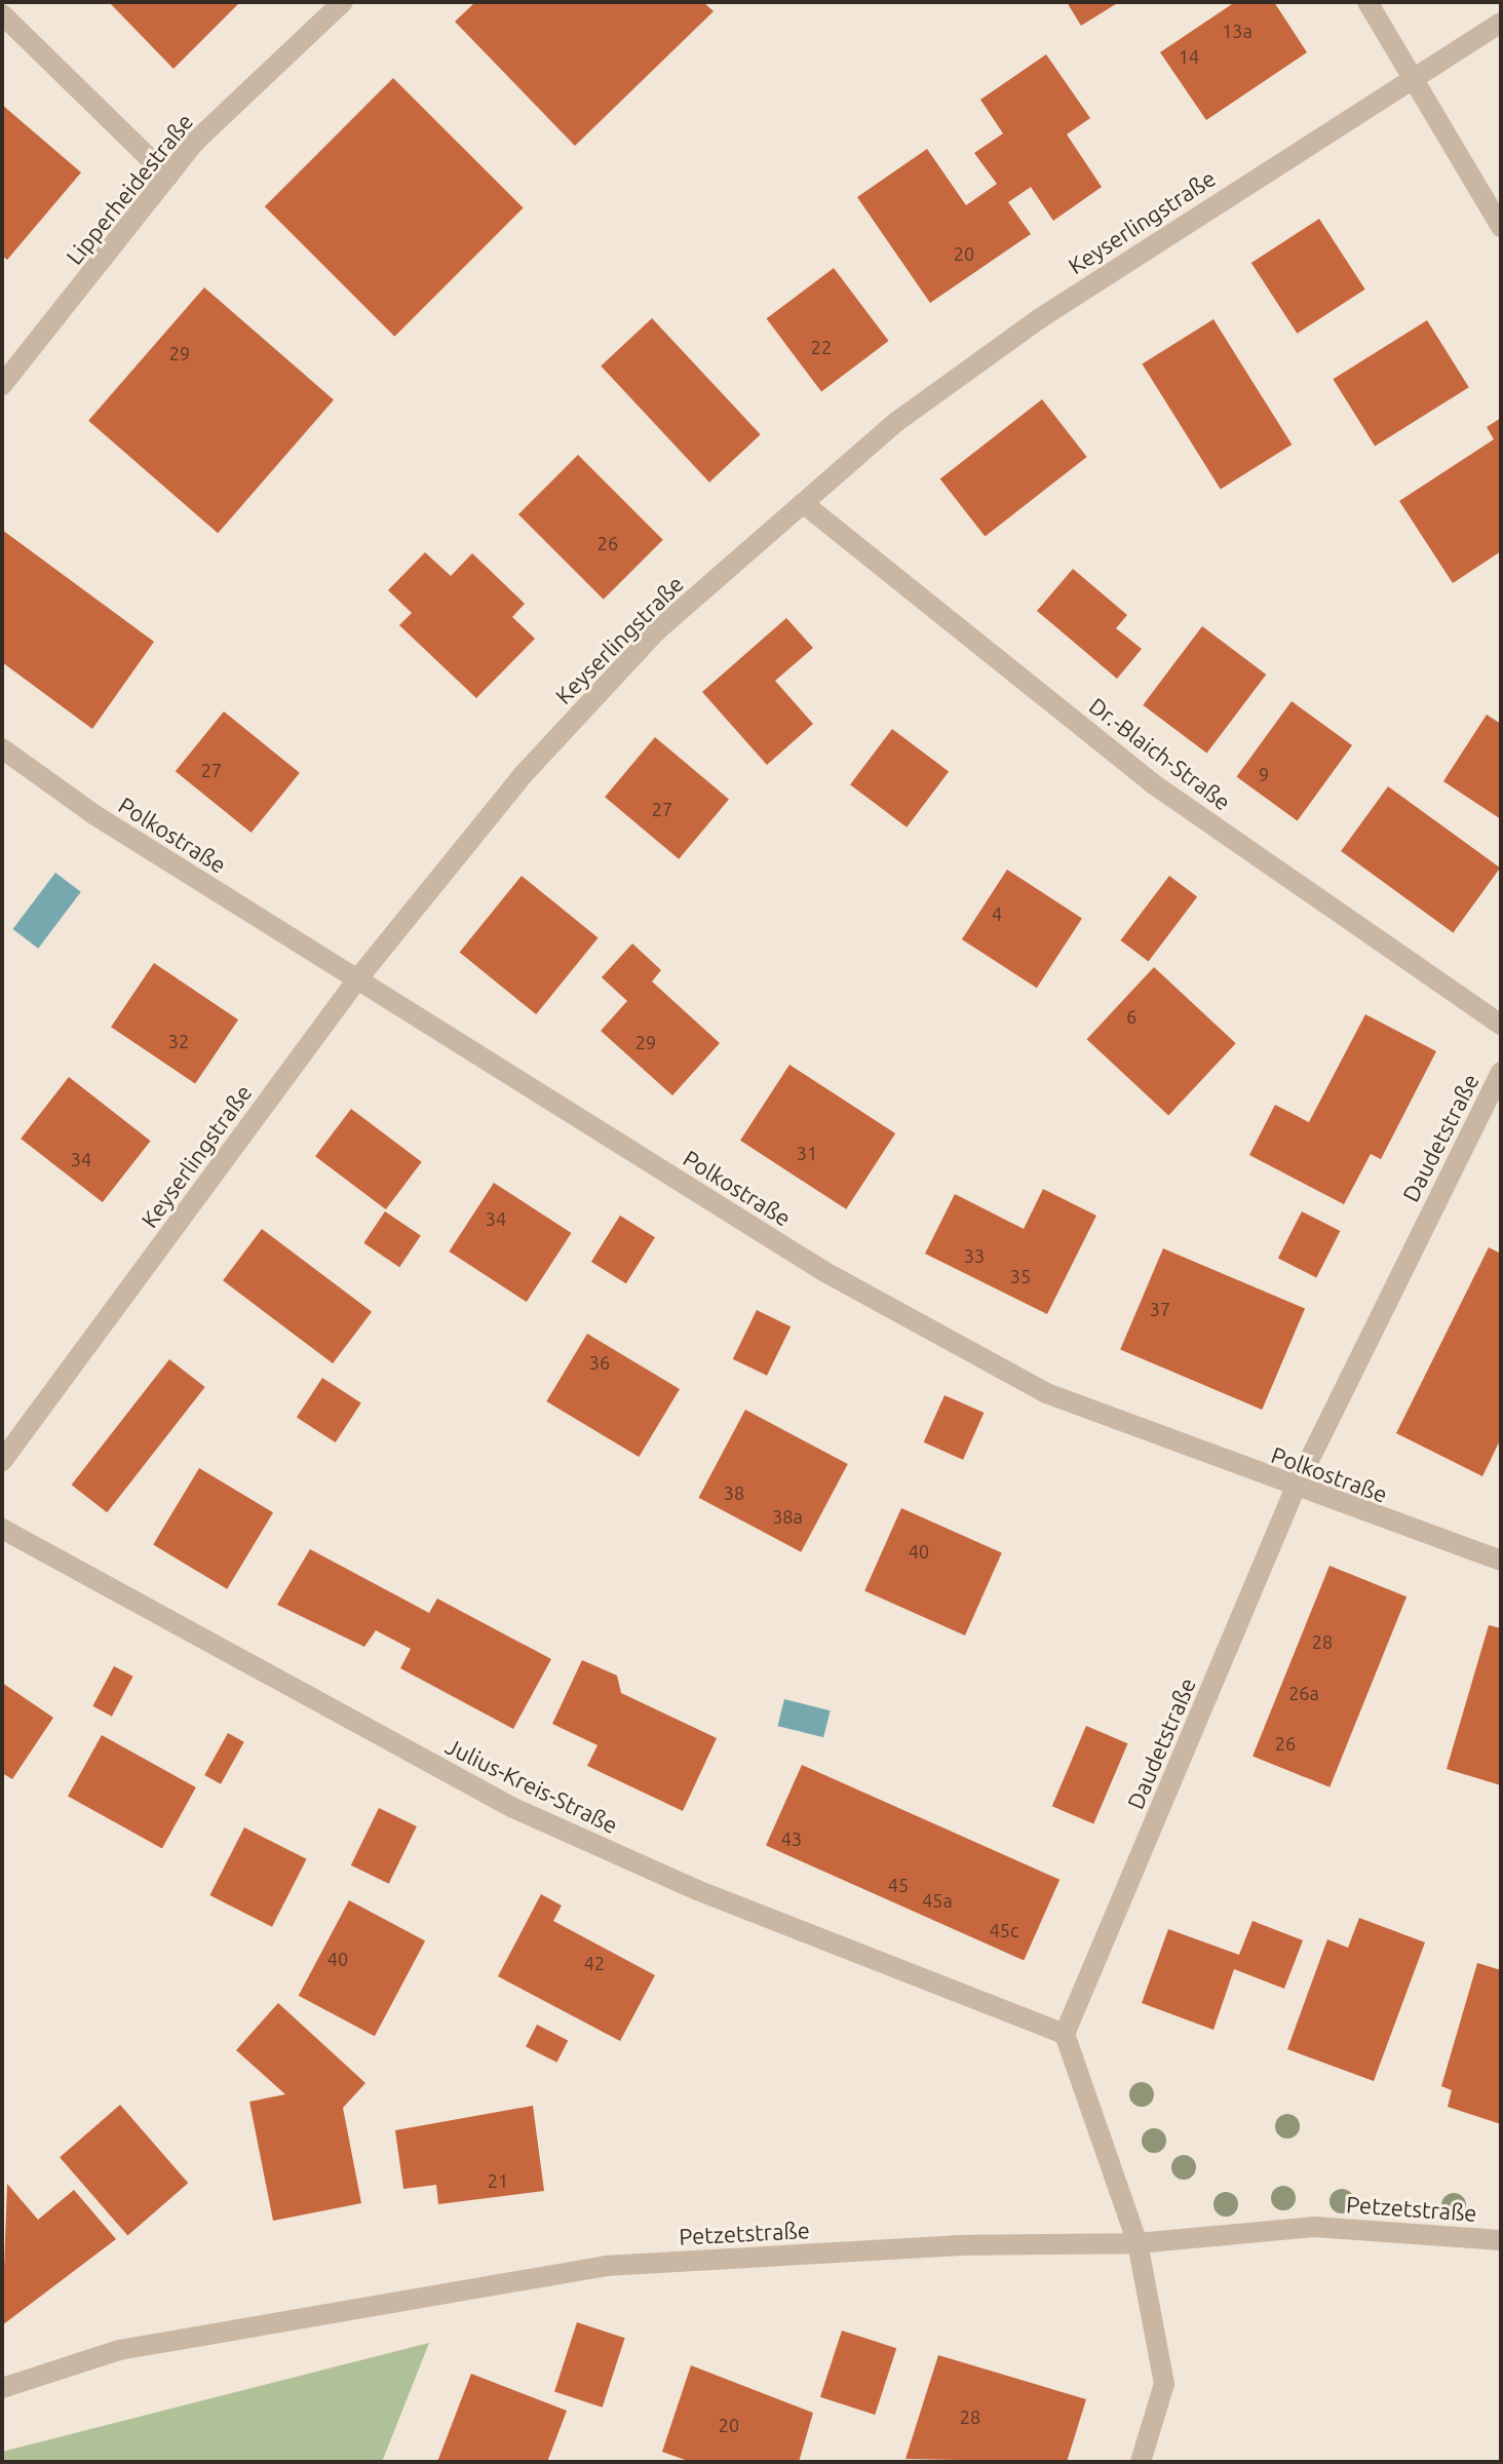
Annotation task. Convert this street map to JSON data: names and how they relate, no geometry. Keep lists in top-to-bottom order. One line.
{"streets":{"street":["Lipperheidestraße","Keyserlingstraße","Dr.-Blaich-Straße","Polkostraße","Daudetstraße","Julius-Kreis-Straße","Petzetstraße"]},"crossings":[["Keyserlingstraße","Dr.-Blaich-Straße"],["Keyserlingstraße","Polkostraße"],["Polkostraße","Daudetstraße"],["Daudetstraße","Julius-Kreis-Straße"]],"house_numbers":["13a","14","20","22","29","26","27","9","27","4","6","32","29","31","34","34","33","35","37","36","38","38a","40","28","26a","26","43","45","45a","45c","40","42","21","28","20"]}
